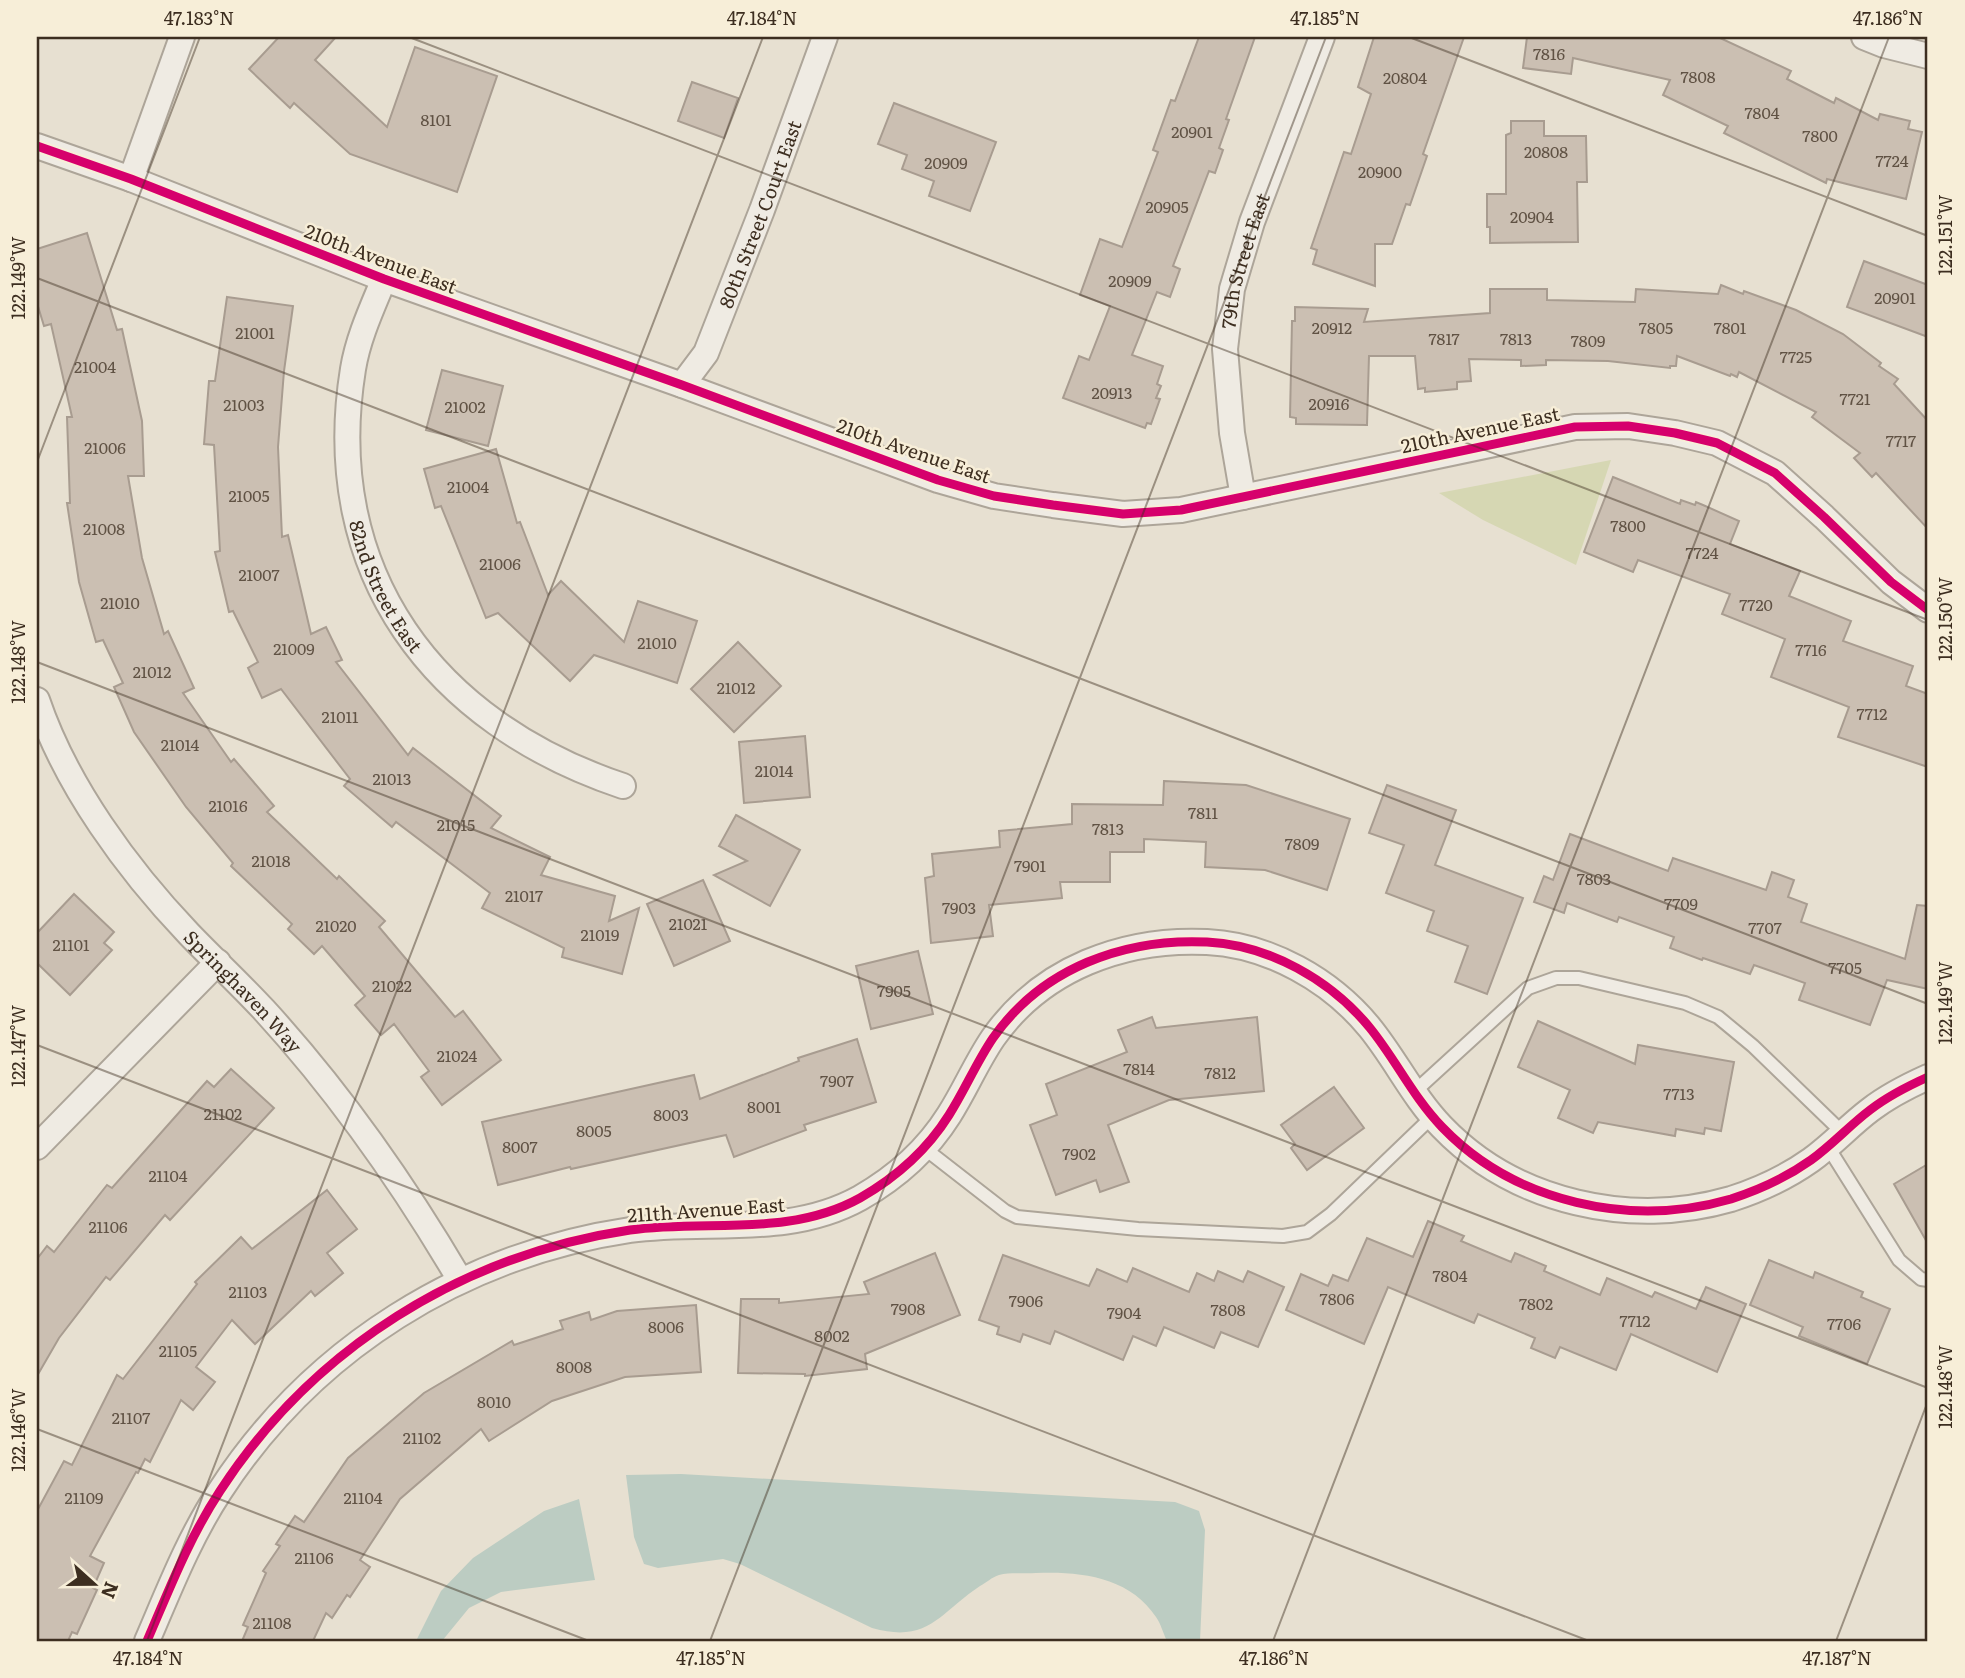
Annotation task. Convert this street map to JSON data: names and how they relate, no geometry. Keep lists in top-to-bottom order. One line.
{"streets":{"street":["80th Street Court East","210th Avenue East","79th Street East","82nd Street East","Springhaven Way","211th Avenue East"]},"crossings":[["80th Street Court East","210th Avenue East"],["210th Avenue East","79th Street East"],["210th Avenue East","82nd Street East"],["Springhaven Way","211th Avenue East"]],"house_numbers":["7816","7808","20804","7804","8101","20901","7800","20808","7724","20909","20900","20905","20904","20909","20901","20912","7805","7801","21001","7817","7813","7809","7725","21004","20913","7721","20916","21003","21002","7717","21006","21004","21005","7800","21008","7724","21006","21007","21010","7720","21010","21009","7716","21012","21012","7712","21011","21014","21014","21013","21016","7811","21015","7813","7809","21018","7901","7803","21017","7709","7903","21021","21020","7707","21019","21101","7705","21022","7905","21024","7814","7812","7907","7713","8001","21102","8003","8005","8007","7902","21104","21106","7804","21103","7806","7906","7802","7908","7808","7904","7712","7706","8006","8002","21105","8008","8010","21107","21102","21109","21104","21106","21108"],"north":"right","coordinates":["47.183°N","47.184°N","47.185°N","47.186°N","122.151°W","122.149°W","122.150°W","122.148°W","122.147°W","122.146°W","47.187°N"]}
